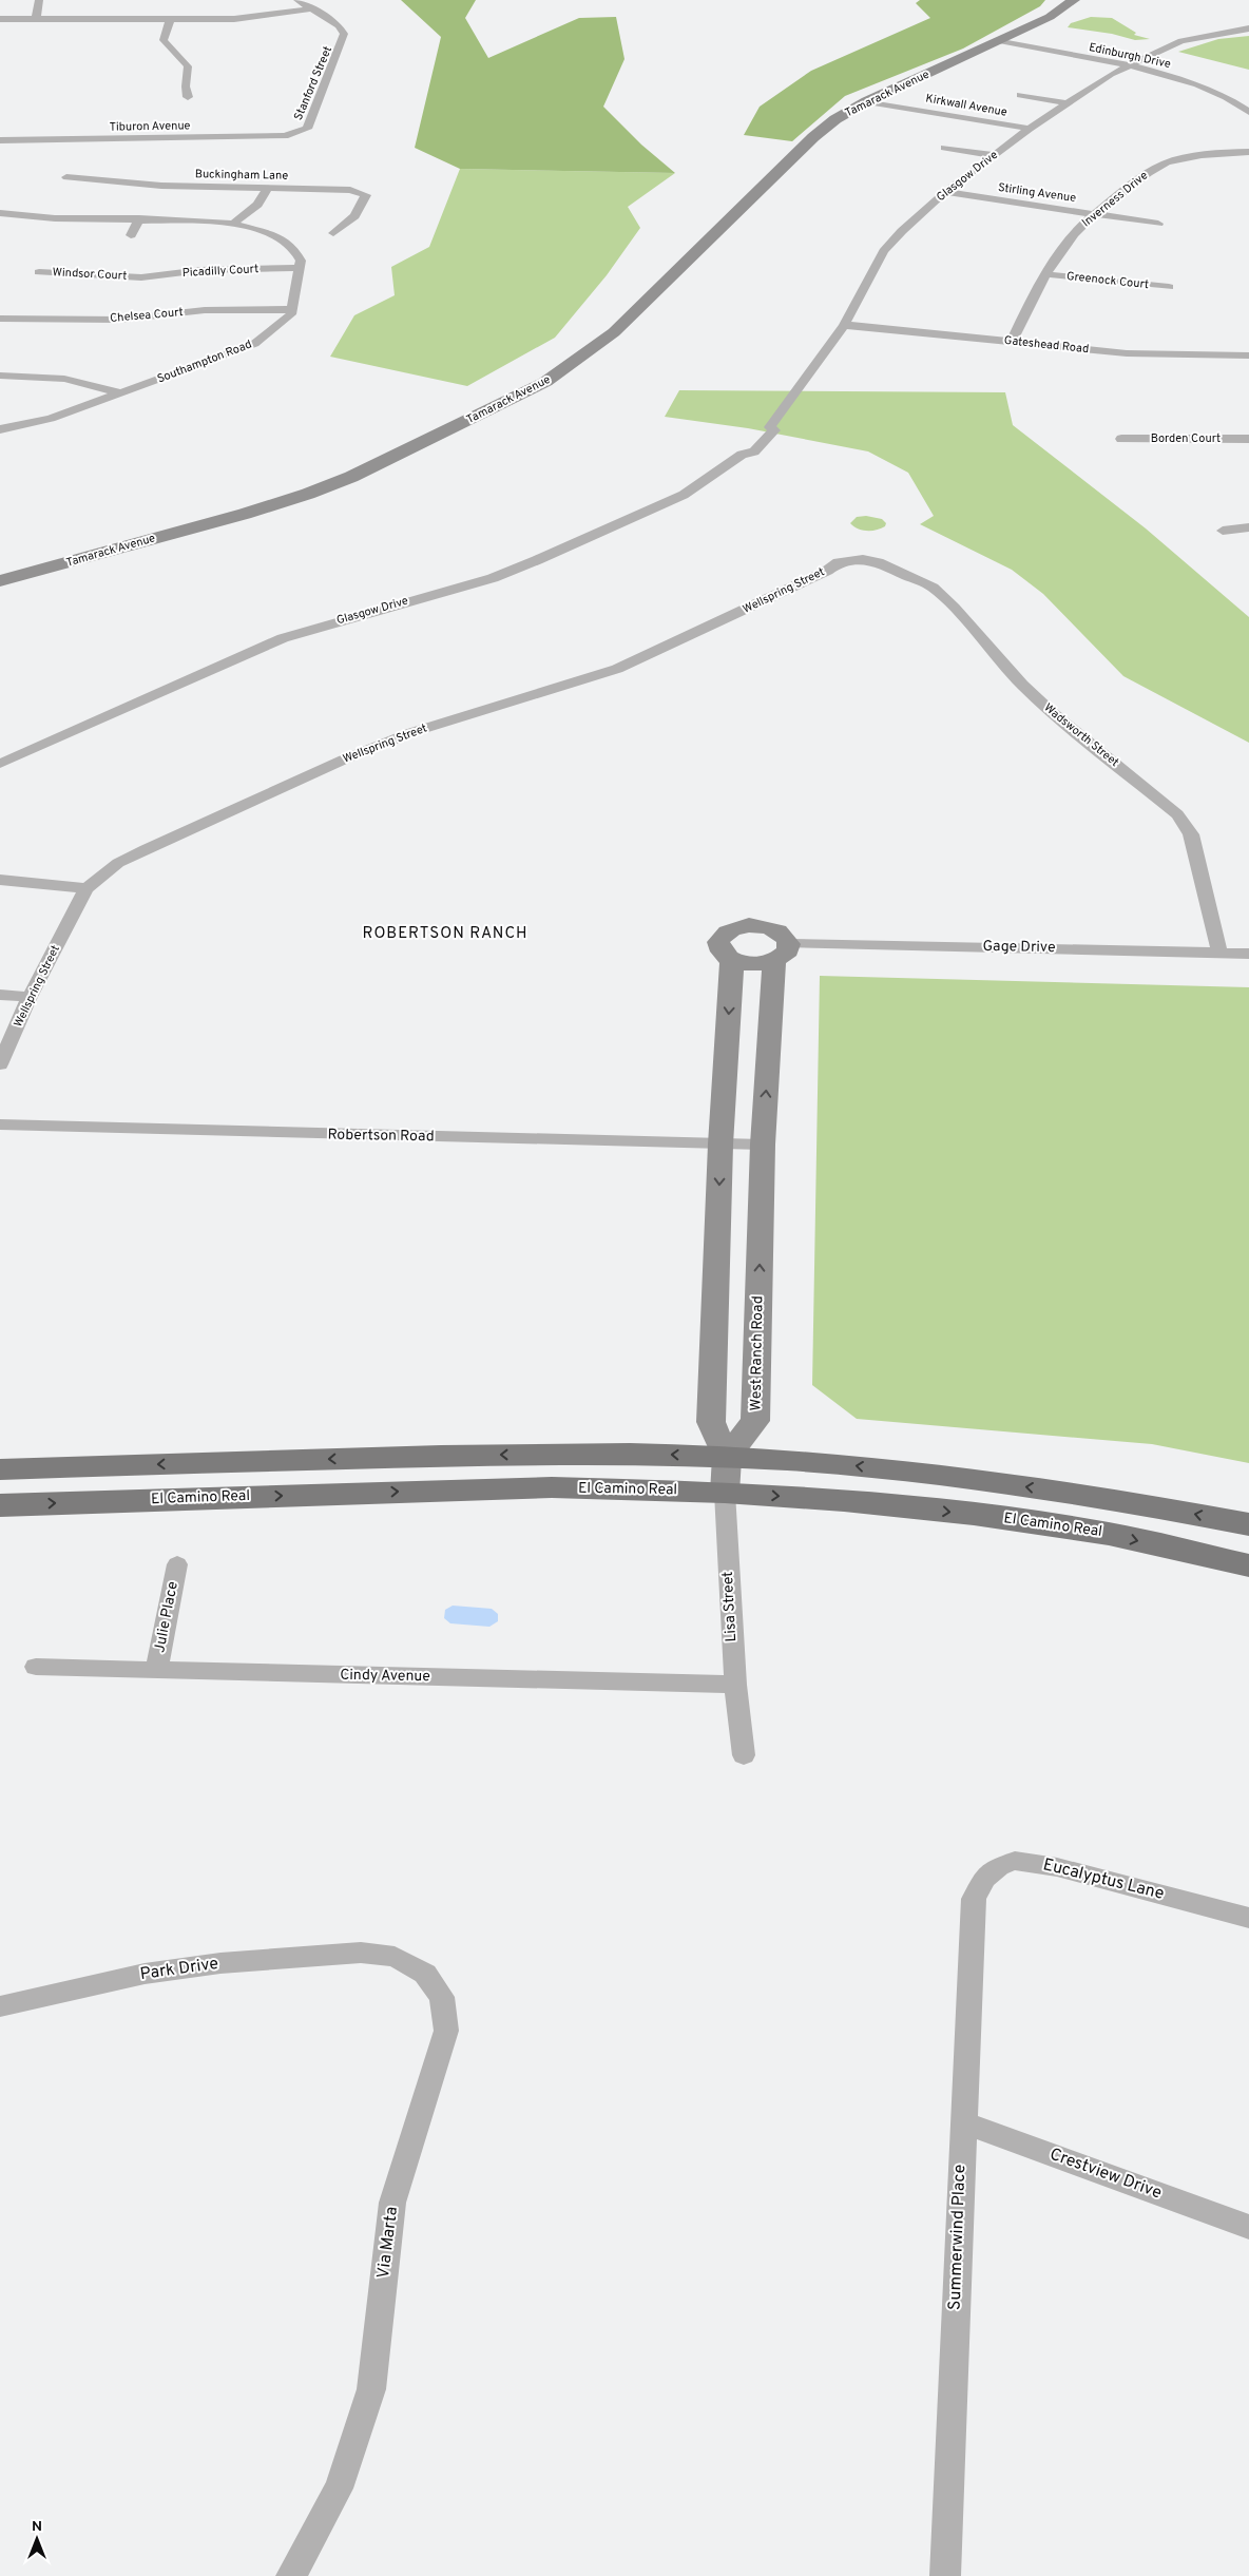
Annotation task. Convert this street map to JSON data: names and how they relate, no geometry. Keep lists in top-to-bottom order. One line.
{"streets":{"main road":["Tamarack Avenue","West Ranch Road","El Camino Real","Lisa Street"],"street":["Edinburgh Drive","Stanford Street","Kirkwall Avenue","Tiburon Avenue","Buckingham Lane","Glasgow Drive","Stirling Avenue","Inverness Drive","Picadilly Court","Windsor Court","Greenock Court","Chelsea Court","Gateshead Road","Southampton Road","Borden Court","Wellspring Street","Wadsworth Street","Gage Drive","Robertson Road","Julie Place","Cindy Avenue","Eucalyptus Lane","Park Drive","Crestview Drive","Summerwind Place","Via Marta"]},"crossings":[["Edinburgh Drive","Tamarack Avenue"],["Edinburgh Drive","Glasgow Drive"],["Stanford Street","Tiburon Avenue"],["Tamarack Avenue","Kirkwall Avenue"],["Kirkwall Avenue","Glasgow Drive"],["Glasgow Drive","Stirling Avenue"],["Glasgow Drive","Gateshead Road"],["Stirling Avenue","Inverness Drive"],["Inverness Drive","Greenock Court"],["Inverness Drive","Gateshead Road"],["Picadilly Court","Windsor Court"],["Chelsea Court","Southampton Road"],["Wellspring Street","Wadsworth Street"],["Wadsworth Street","Gage Drive"],["Gage Drive","West Ranch Road"],["Robertson Road","West Ranch Road"],["West Ranch Road","Lisa Street"],["El Camino Real","Lisa Street"],["Lisa Street","Cindy Avenue"],["Julie Place","Cindy Avenue"],["Eucalyptus Lane","Summerwind Place"],["Park Drive","Via Marta"],["Crestview Drive","Summerwind Place"]],"districts":["ROBERTSON RANCH"],"north":"top"}
